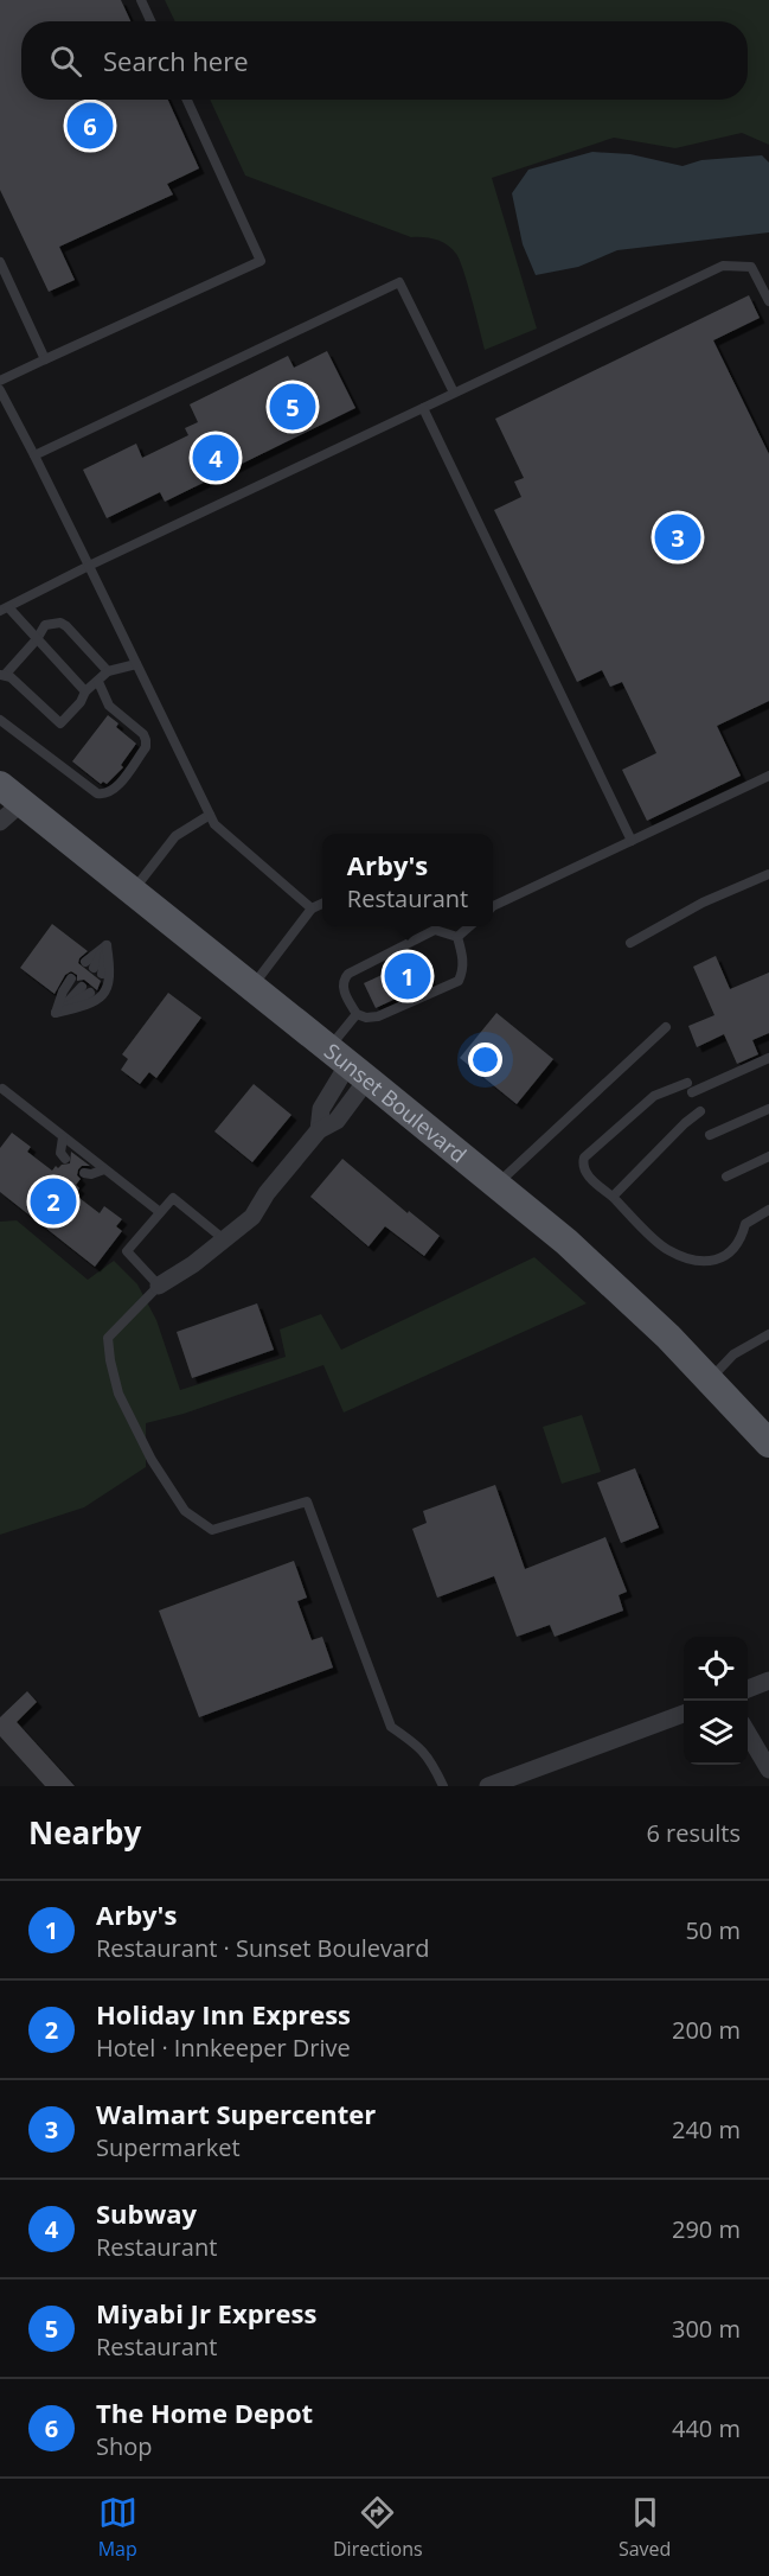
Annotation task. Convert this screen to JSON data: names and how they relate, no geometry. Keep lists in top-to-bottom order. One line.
{"streets":{"main road":["Sunset Boulevard"]},"page":{"search":"Search here","pins":["6","5","4","3","1","2"],"popup":["Arby's","Restaurant"],"heading":["Nearby","6 results"],"list":[{"mark":"1","name":"Arby's","note":"Restaurant · Sunset Boulevard","value":"50 m"},{"mark":"2","name":"Holiday Inn Express","note":"Hotel · Innkeeper Drive","value":"200 m"},{"mark":"3","name":"Walmart Supercenter","note":"Supermarket","value":"240 m"},{"mark":"4","name":"Subway","note":"Restaurant","value":"290 m"},{"mark":"5","name":"Miyabi Jr Express","note":"Restaurant","value":"300 m"},{"mark":"6","name":"The Home Depot","note":"Shop","value":"440 m"}],"nav":["Map","Directions","Saved"]}}
